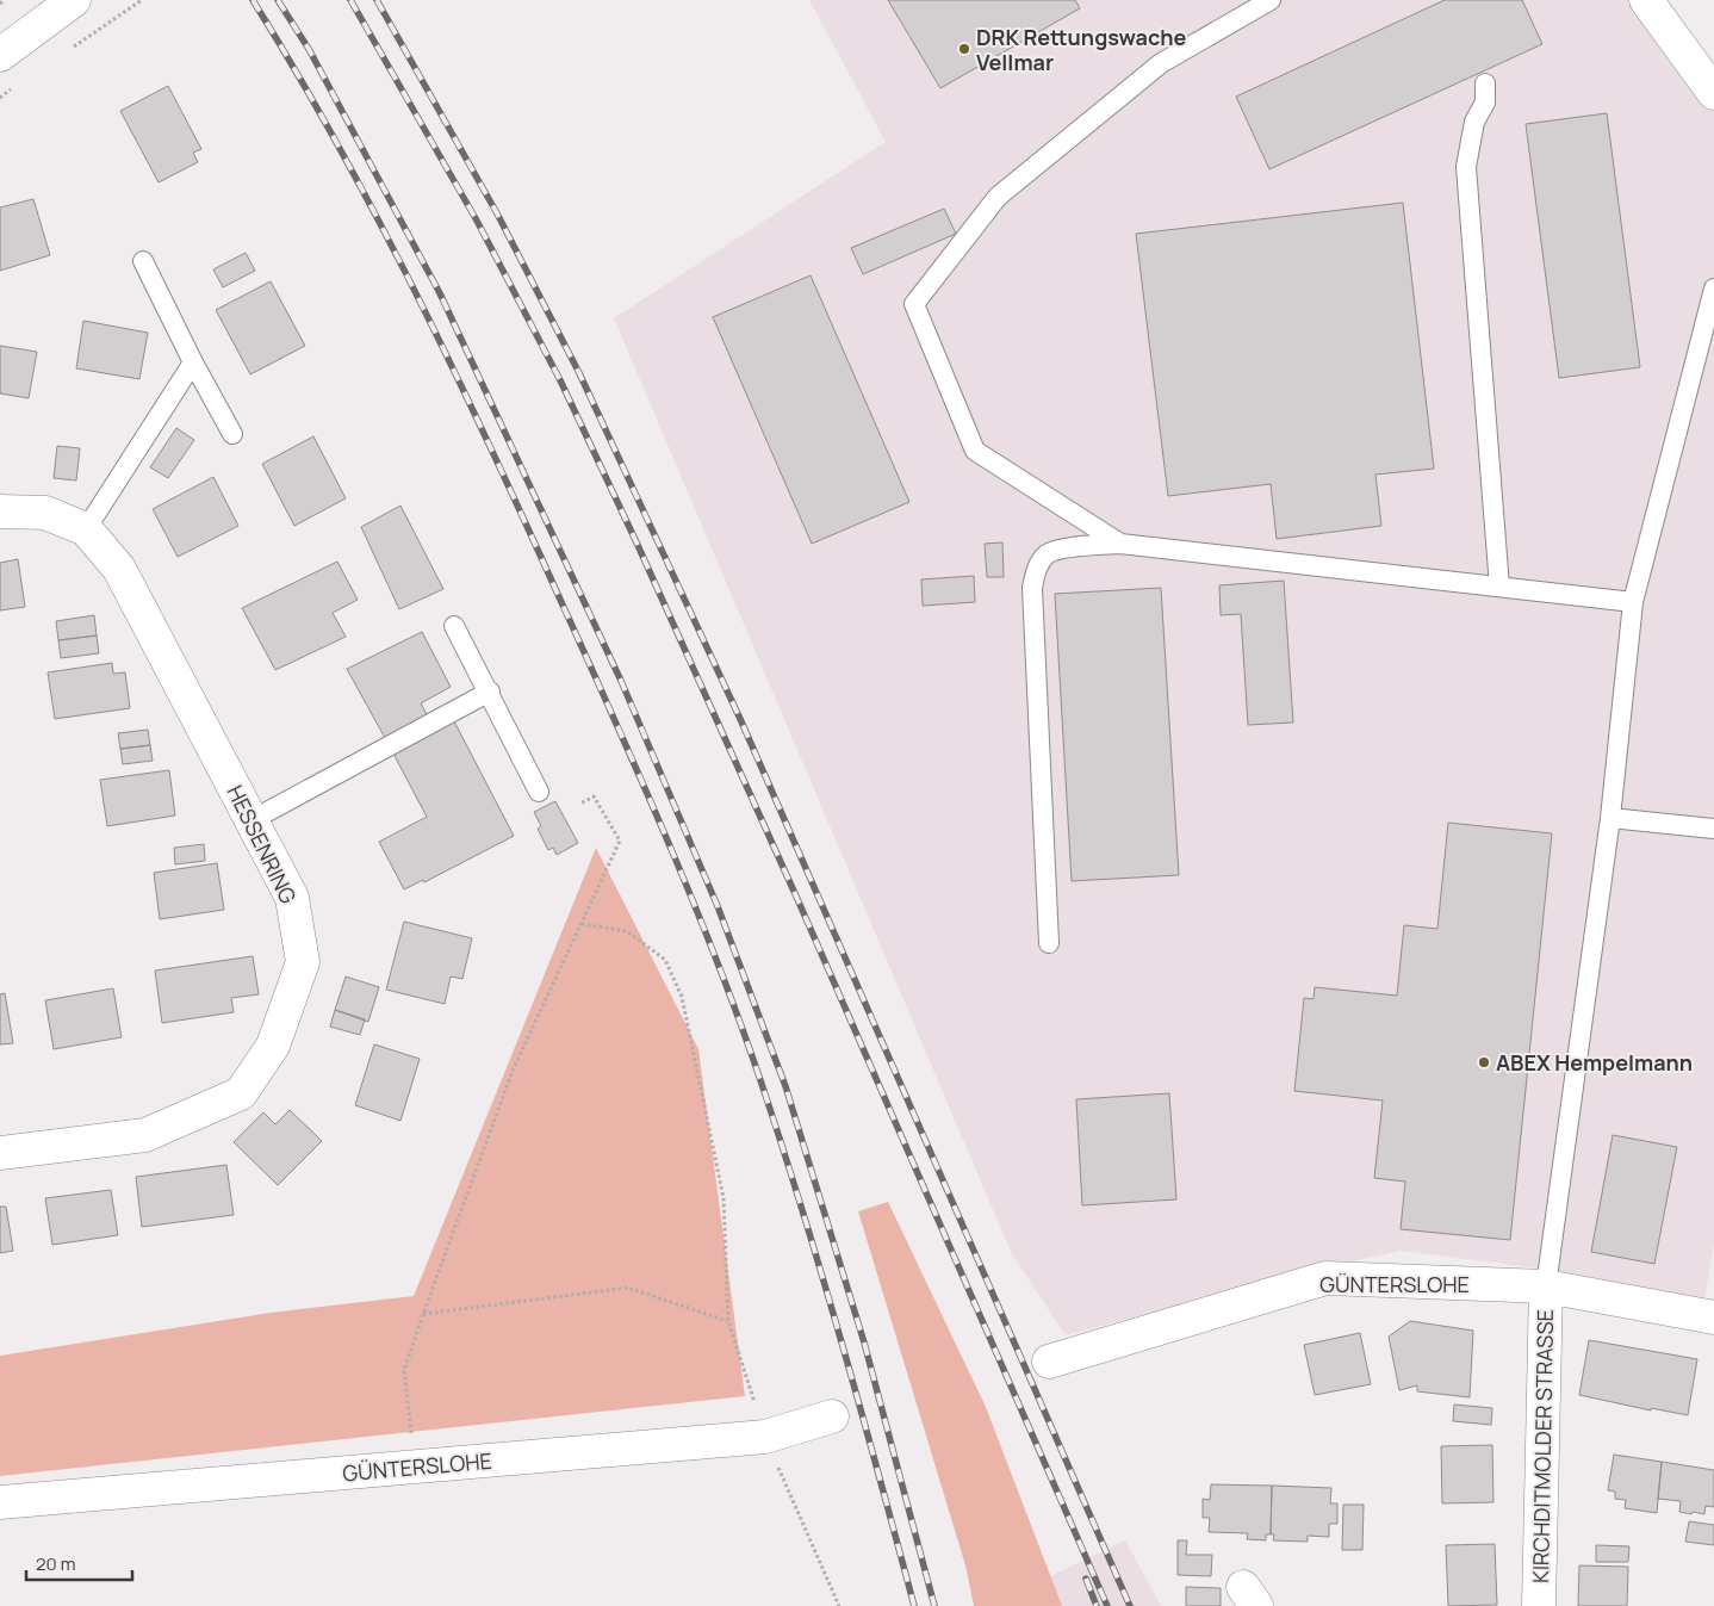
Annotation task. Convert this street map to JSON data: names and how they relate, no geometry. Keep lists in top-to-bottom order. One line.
{"streets":{"street":["HESSENRING","GÜNTERSLOHE","KIRCHDITMOLDER STRASSE"]},"crossings":[["GÜNTERSLOHE","KIRCHDITMOLDER STRASSE"]],"places":["DRK Rettungswache Vellmar","ABEX Hempelmann"],"scale_bar":"20 m"}
